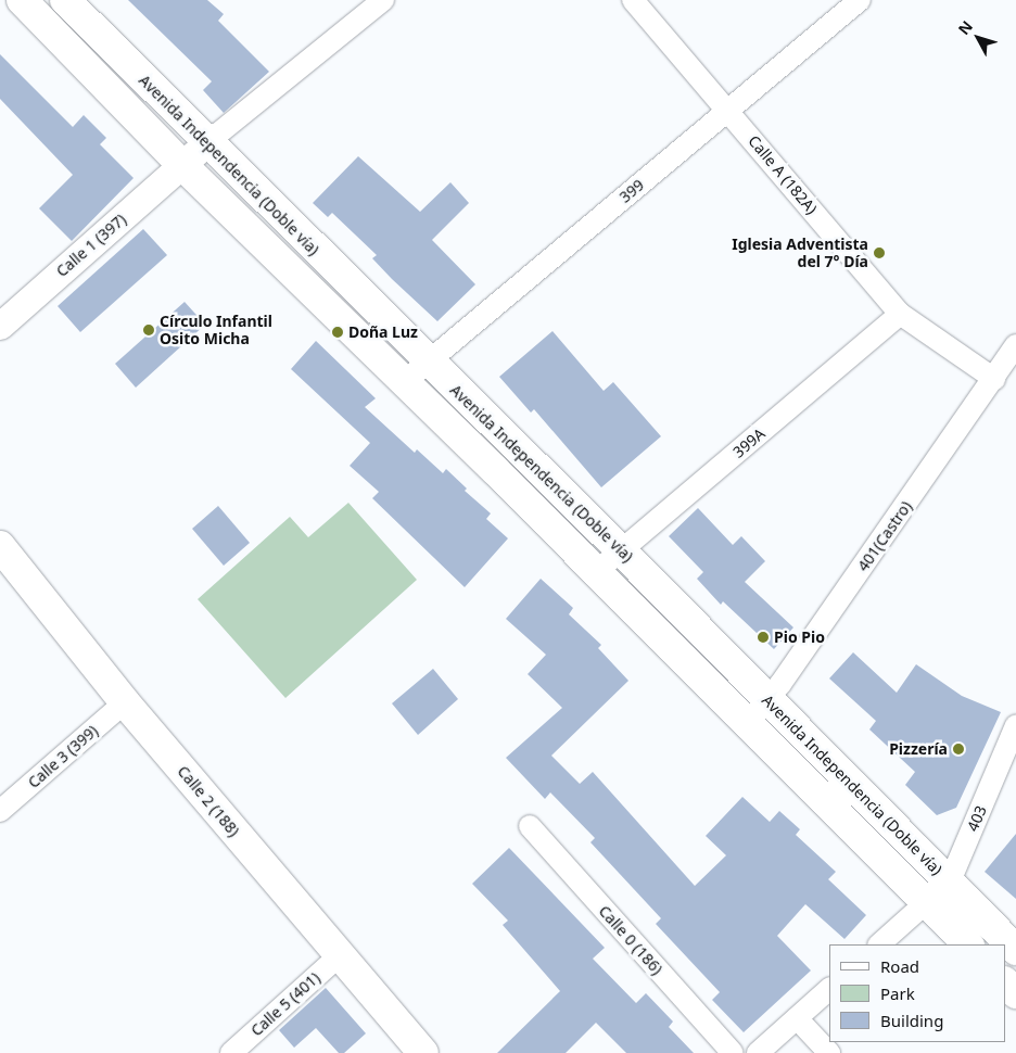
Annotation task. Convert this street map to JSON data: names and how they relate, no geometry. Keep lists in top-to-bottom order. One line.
{"streets":{"main road":["Avenida Independencia (Doble vía)","Calle 2 (188)"],"street":["Calle A (182A)","399","Calle 1 (397)","399A","401(Castro)","Calle 3 (399)","403","Calle 0 (186)","Calle 5 (401)"]},"crossings":[["Avenida Independencia (Doble vía)","399"],["Avenida Independencia (Doble vía)","Calle 1 (397)"],["Avenida Independencia (Doble vía)","399A"],["Avenida Independencia (Doble vía)","401(Castro)"],["Avenida Independencia (Doble vía)","403"],["Calle A (182A)","399"],["Calle A (182A)","399A"],["Calle A (182A)","401(Castro)"],["Calle 3 (399)","Calle 2 (188)"],["Calle 2 (188)","Calle 5 (401)"]],"places":["Iglesia Adventista del 7° Día","Círculo Infantil Osito Micha","Doña Luz","Pio Pio","Pizzería"],"legend":["Road","Park","Building"],"north":"top left"}
